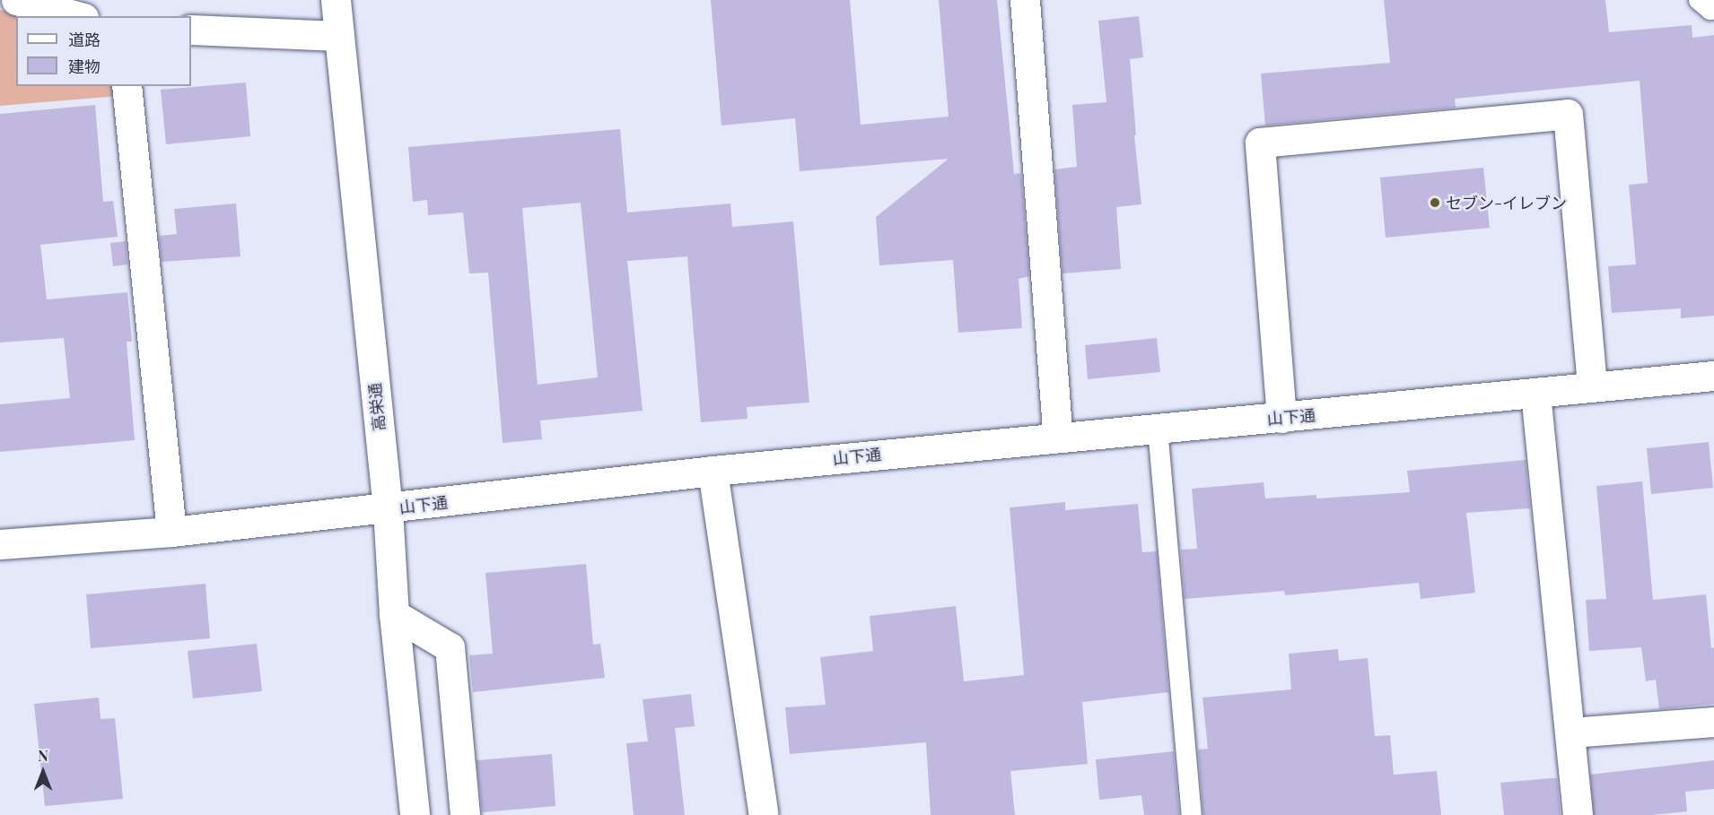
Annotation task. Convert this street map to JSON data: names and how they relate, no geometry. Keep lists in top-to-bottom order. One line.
{"streets":{"street":["高栄通","山下通"]},"crossings":[["高栄通","山下通"]],"places":["セブン-イレブン"],"legend":["道路","建物"],"north":"top"}
